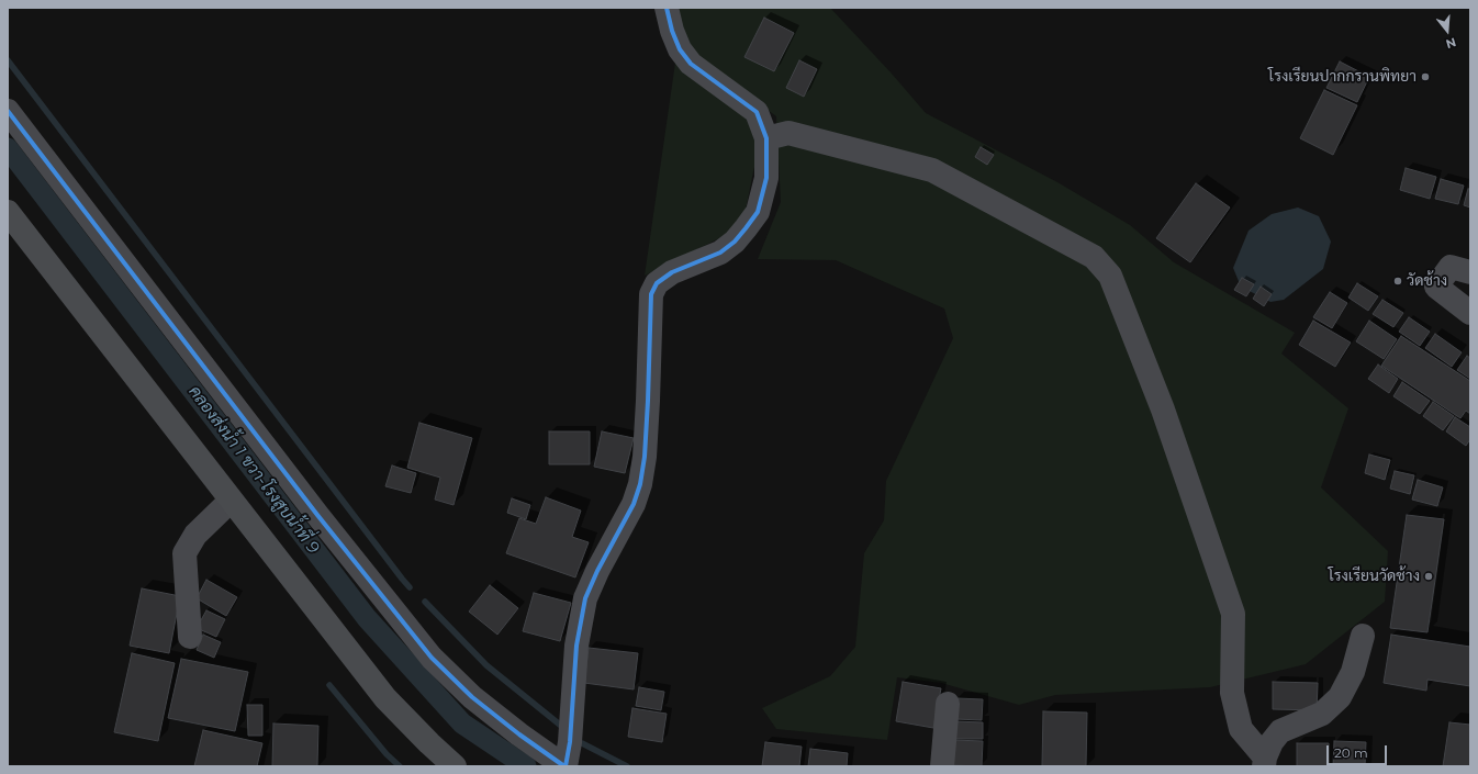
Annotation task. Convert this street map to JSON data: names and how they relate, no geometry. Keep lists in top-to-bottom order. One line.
{"water":["คลองส่งน้ำ 1 ขวา-โรงสูบน้ำที่ 9"],"places":["โรงเรียนปากกรานพิทยา","วัดช้าง","โรงเรียนวัดช้าง"],"scale_bar":"20 m","north":"bottom"}
